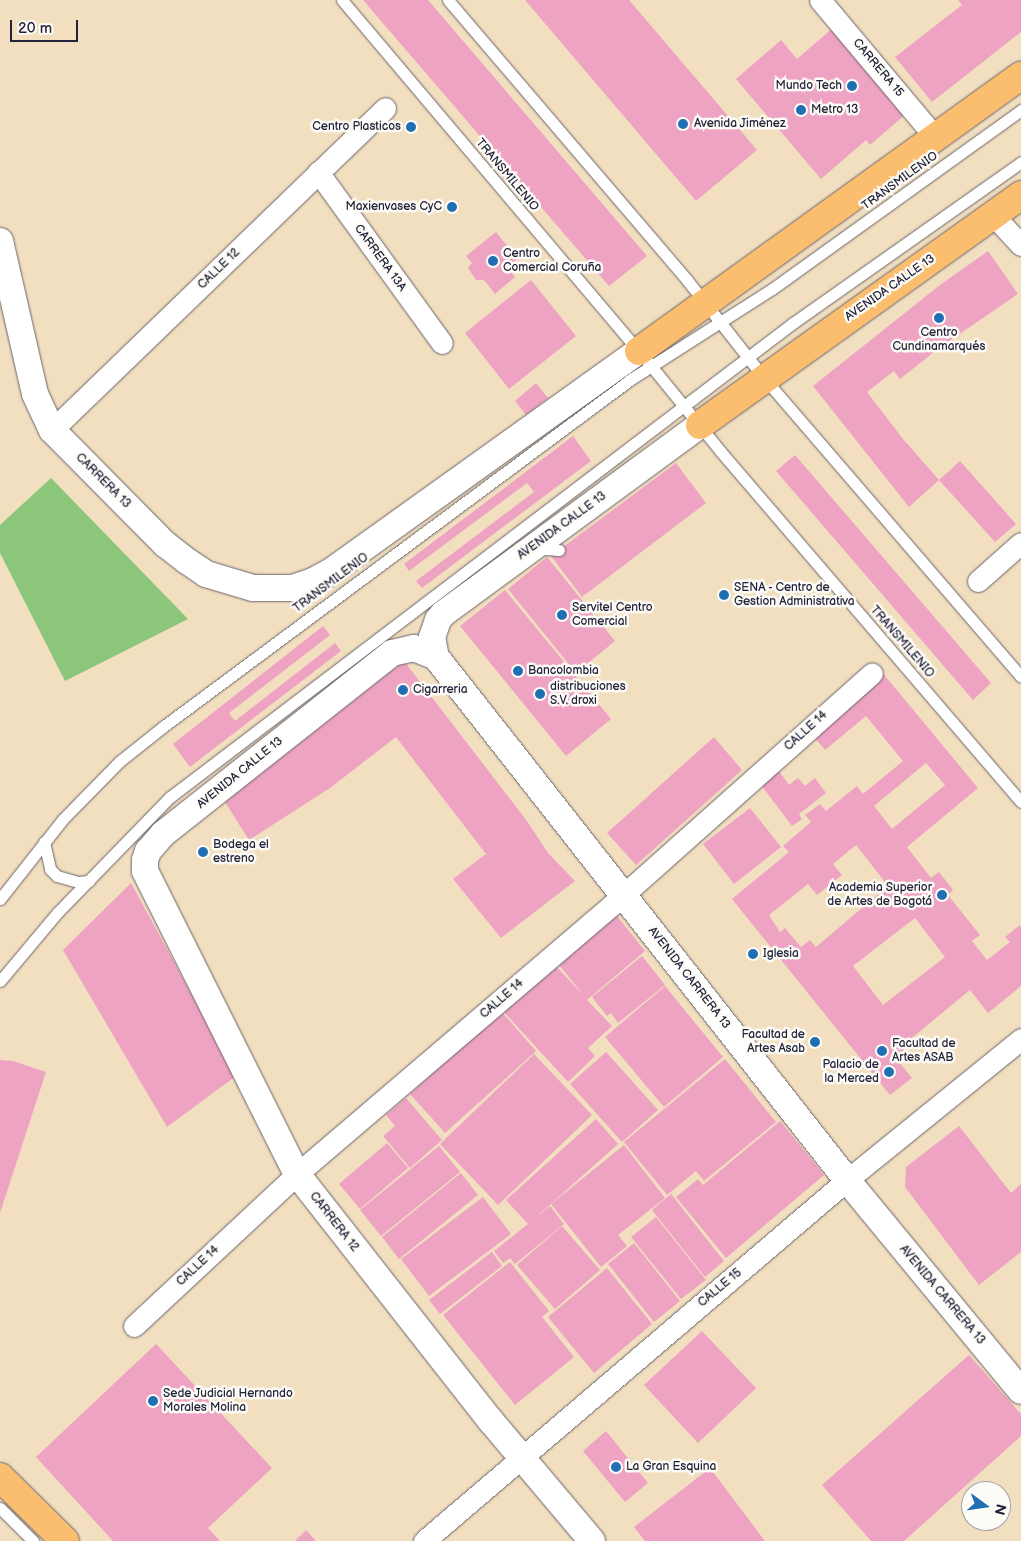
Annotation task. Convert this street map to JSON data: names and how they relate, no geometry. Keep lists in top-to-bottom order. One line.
{"streets":{"main road":["AVENIDA CALLE 13"],"street":["CARRERA 15","CARRERA 13A","CALLE 12","CARRERA 13","CALLE 14","AVENIDA CARRERA 13","CARRERA 12","CALLE 15"],"lane":["TRANSMILENIO"]},"crossings":[["TRANSMILENIO","AVENIDA CALLE 13"],["TRANSMILENIO","CARRERA 13"],["CARRERA 13A","CALLE 12"],["CALLE 12","CARRERA 13"],["AVENIDA CALLE 13","AVENIDA CARRERA 13"],["AVENIDA CALLE 13","CARRERA 12"],["CALLE 14","AVENIDA CARRERA 13"],["CALLE 14","CARRERA 12"],["AVENIDA CARRERA 13","CALLE 15"],["CARRERA 12","CALLE 15"]],"places":["Mundo Tech","Metro 13","Avenida Jiménez","Centro Plasticos","Maxienvases CyC","Centro Comercial Coruña","Centro Cundinamarqués","SENA - Centro de Gestion Administrativa","Servitel Centro Comercial","Bancolombia","Cigarreria","distribuciones S.V. droxi","Bodega el estreno","Academia Superior de Artes de Bogotá","Iglesia","Facultad de Artes Asab","Facultad de Artes ASAB","Palacio de la Merced","Sede Judicial Hernando Morales Molina","La Gran Esquina"],"scale_bar":"20 m","north":"right"}
